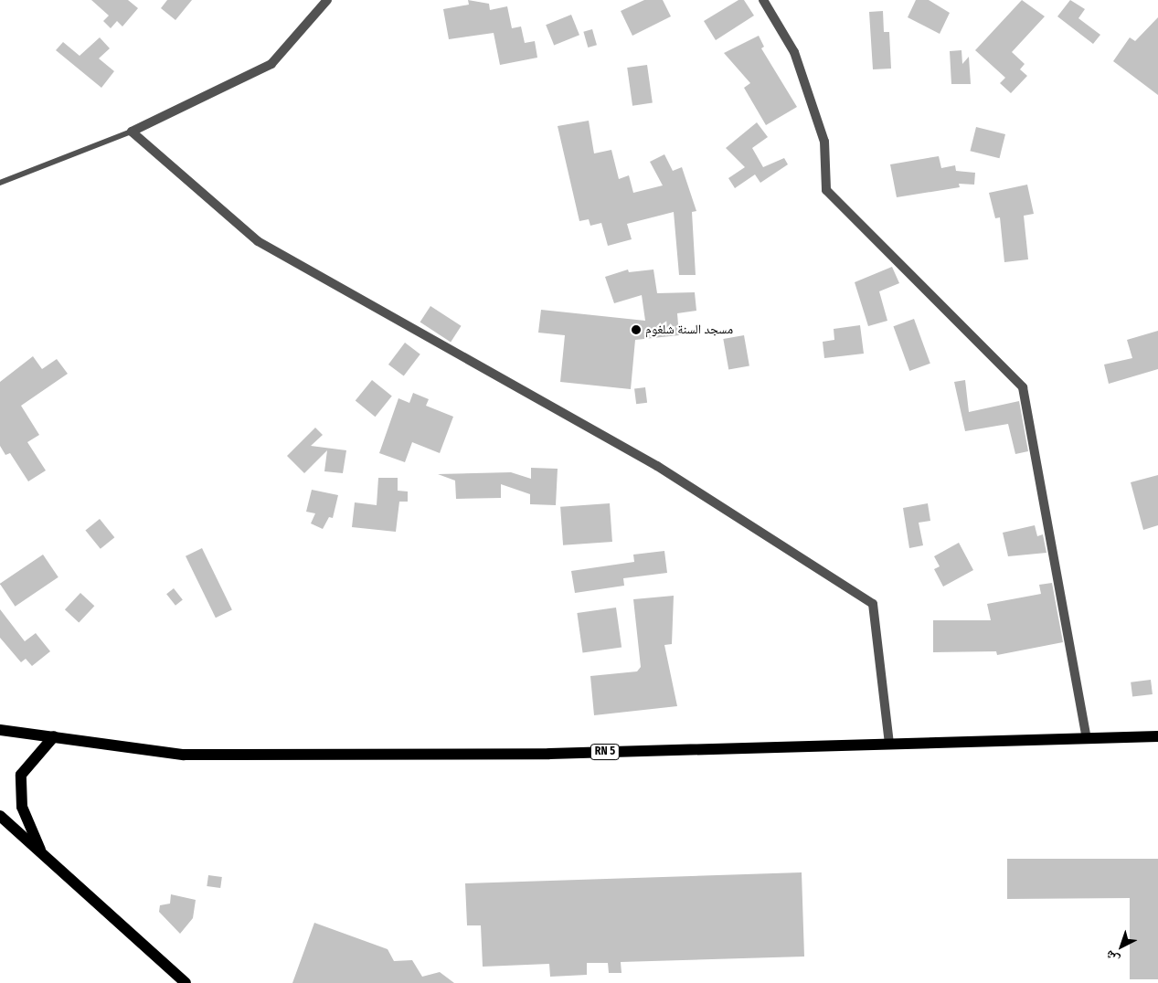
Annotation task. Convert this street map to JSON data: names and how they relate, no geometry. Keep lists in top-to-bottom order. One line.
{"streets":{"main road":["RN 5"]},"places":["مسجد السنة شلغوم"],"north":"bottom left"}
